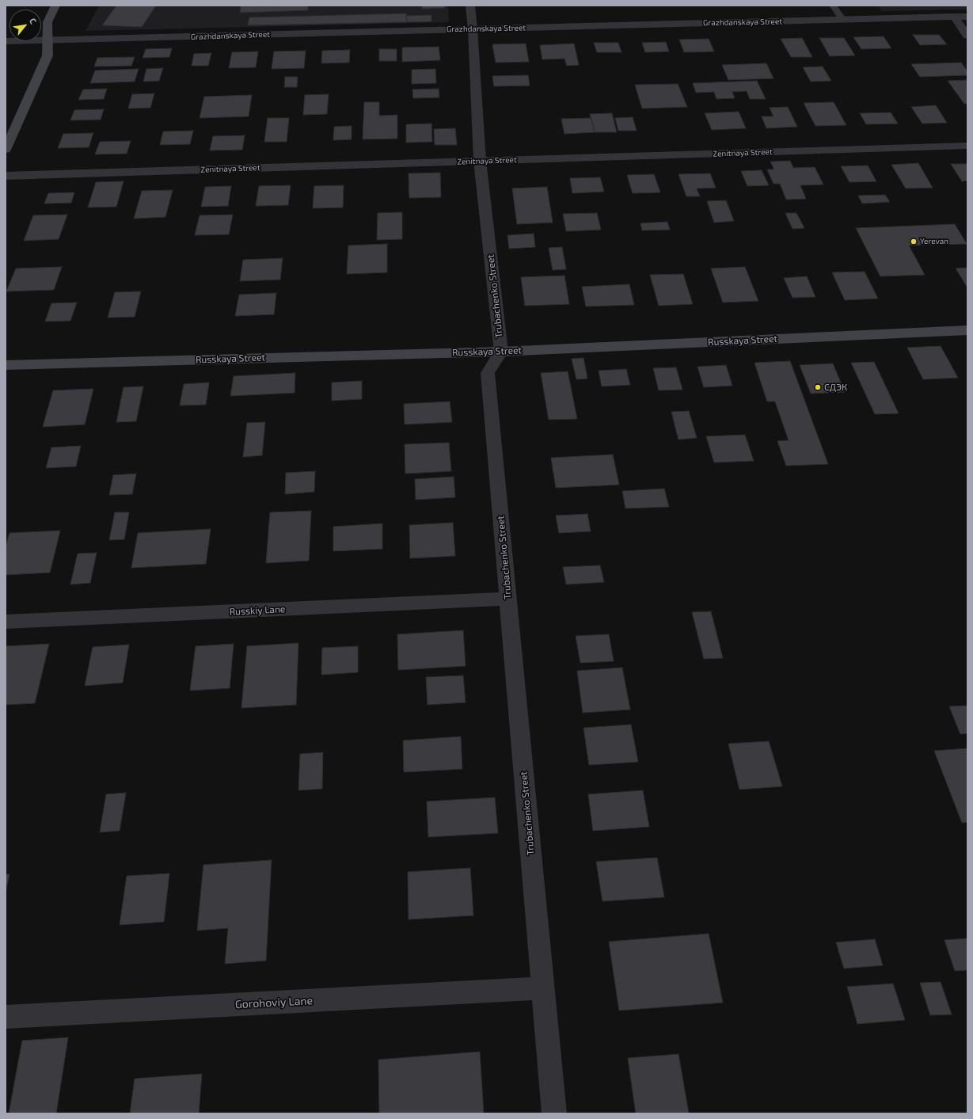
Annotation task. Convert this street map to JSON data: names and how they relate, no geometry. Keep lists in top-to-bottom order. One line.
{"streets":{"main road":["Russkaya Street"],"street":["Grazhdanskaya Street","Zenitnaya Street","Trubachenko Street","Russkiy Lane","Gorohoviy Lane"]},"crossings":[["Grazhdanskaya Street","Trubachenko Street"],["Zenitnaya Street","Trubachenko Street"],["Trubachenko Street","Russkaya Street"],["Trubachenko Street","Russkiy Lane"],["Trubachenko Street","Gorohoviy Lane"]],"places":["Yerevan","СДЭК"],"north":"top right"}
